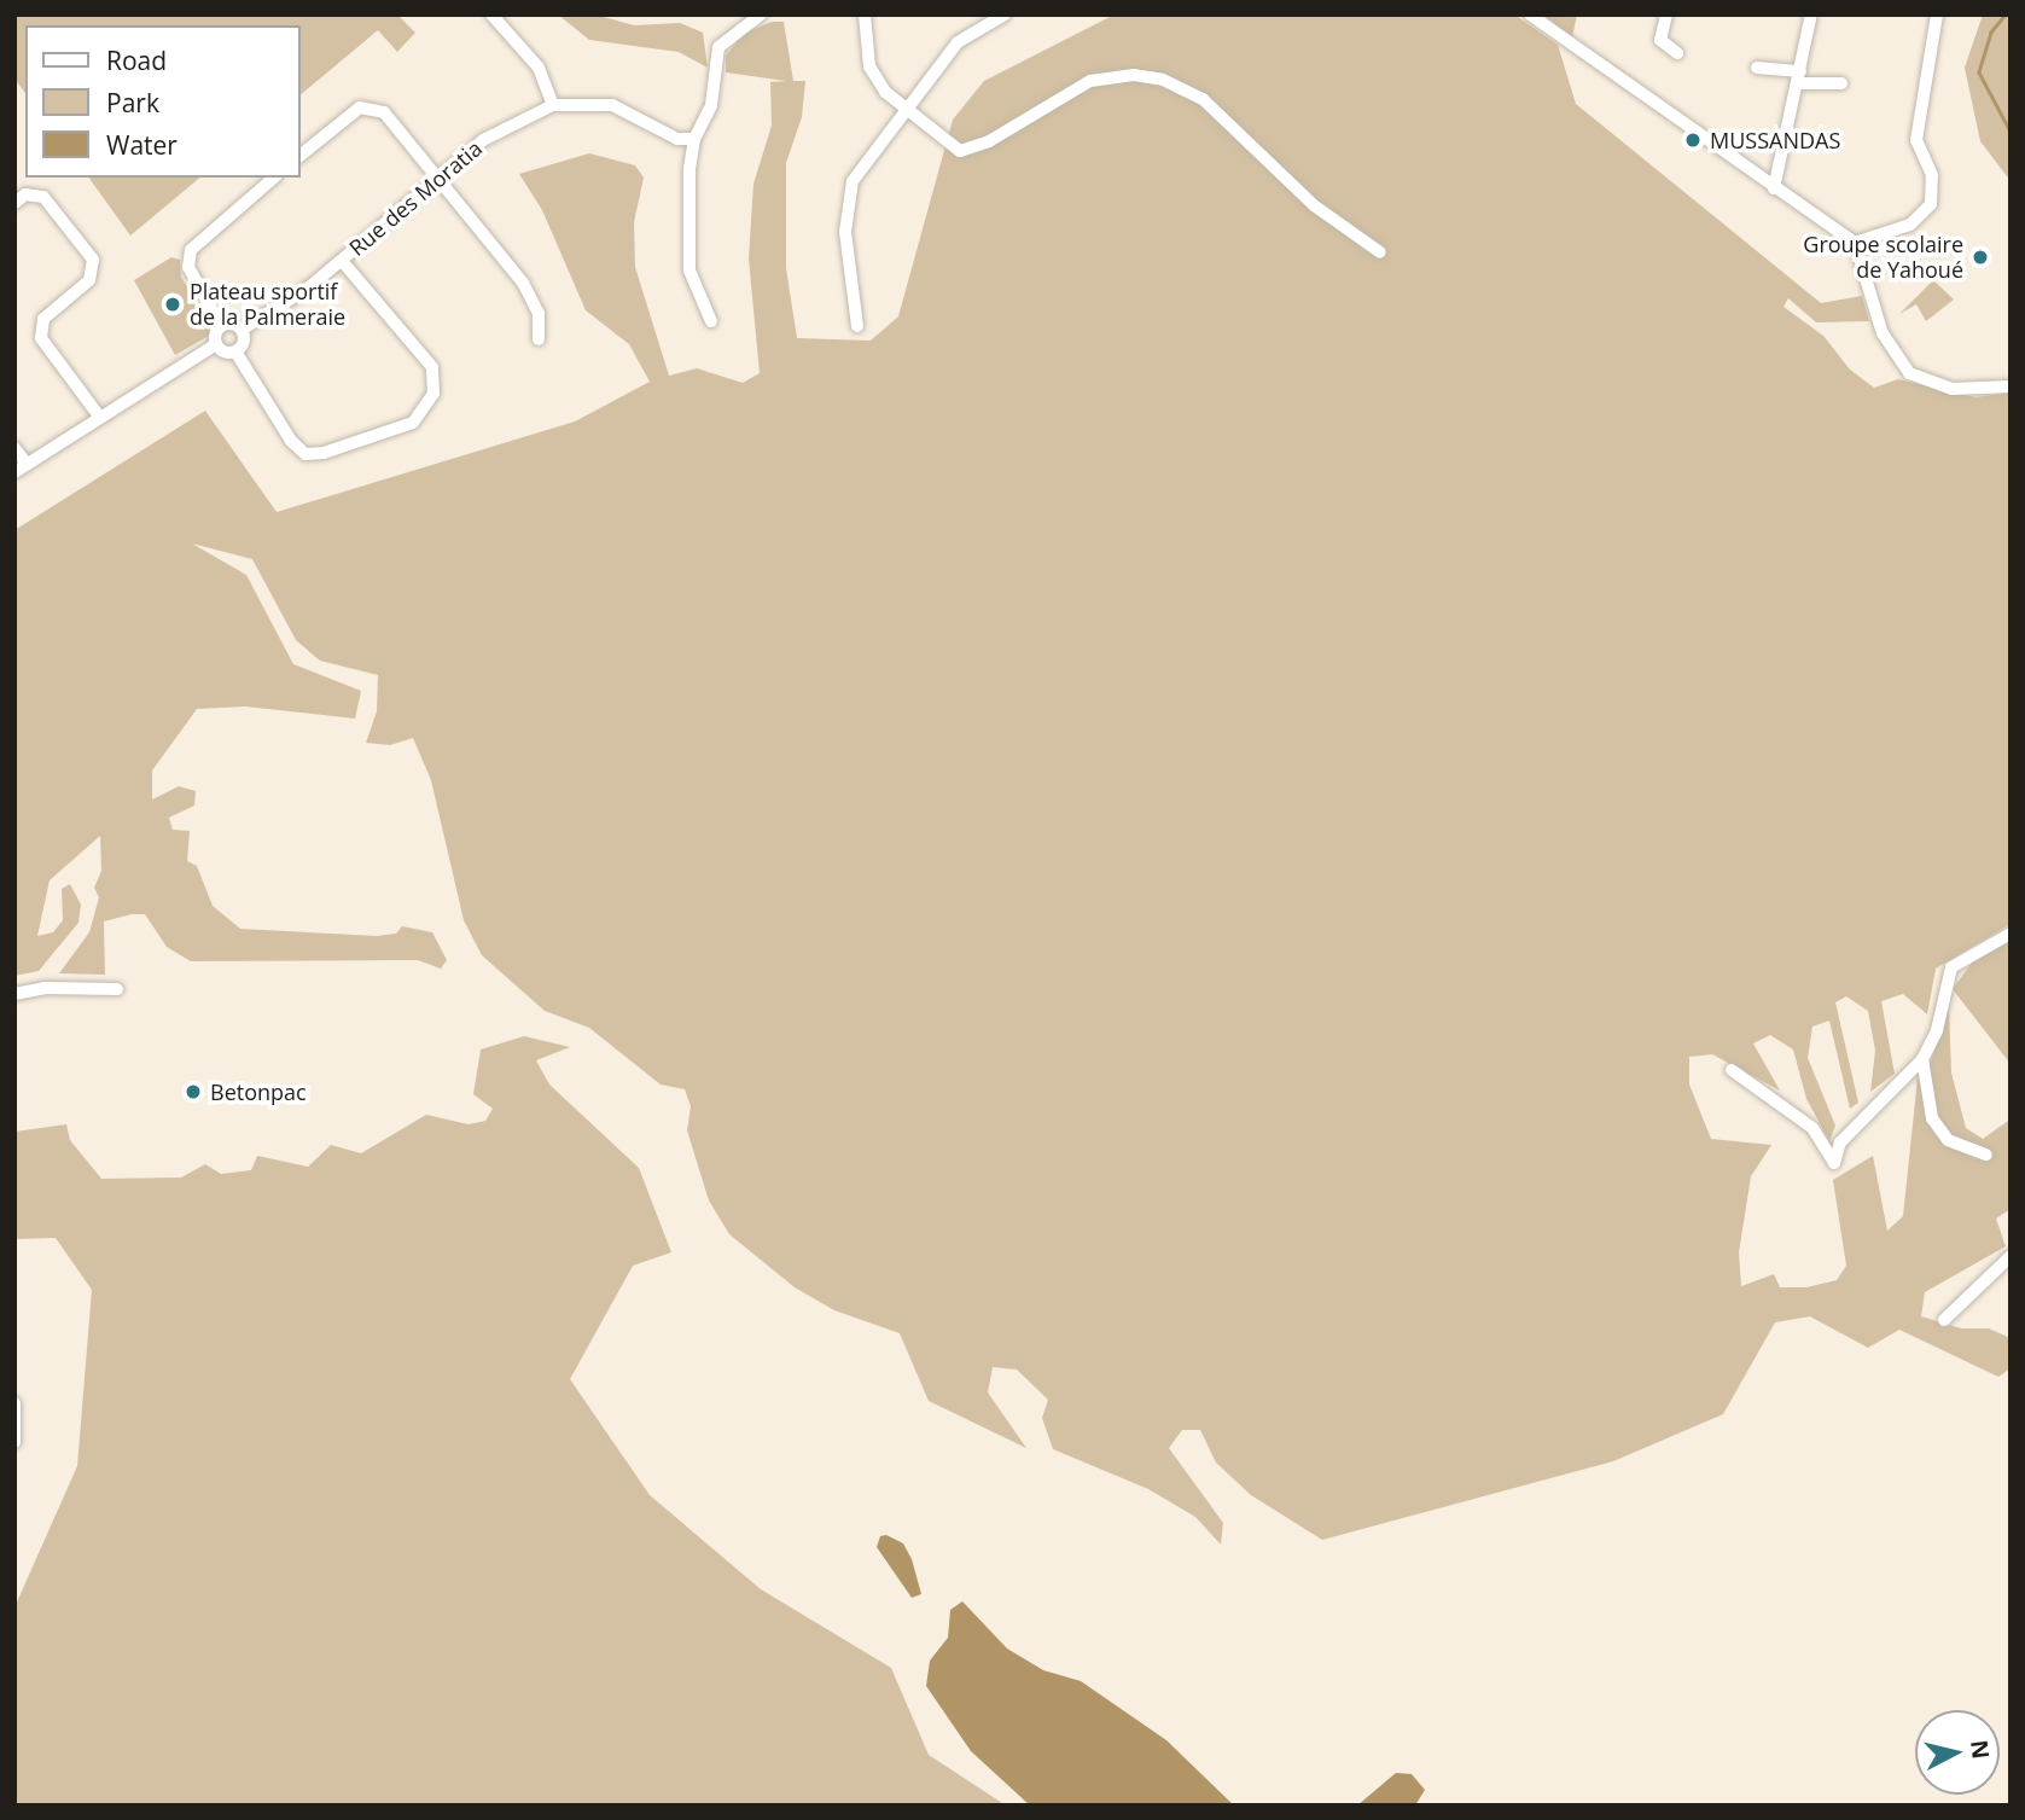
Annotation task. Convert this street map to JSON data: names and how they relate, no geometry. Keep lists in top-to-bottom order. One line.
{"streets":{"street":["Rue des Moratia"]},"places":["MUSSANDAS","Groupe scolaire de Yahoué","Plateau sportif de la Palmeraie","Betonpac"],"legend":["Road","Park","Water"],"north":"right"}
